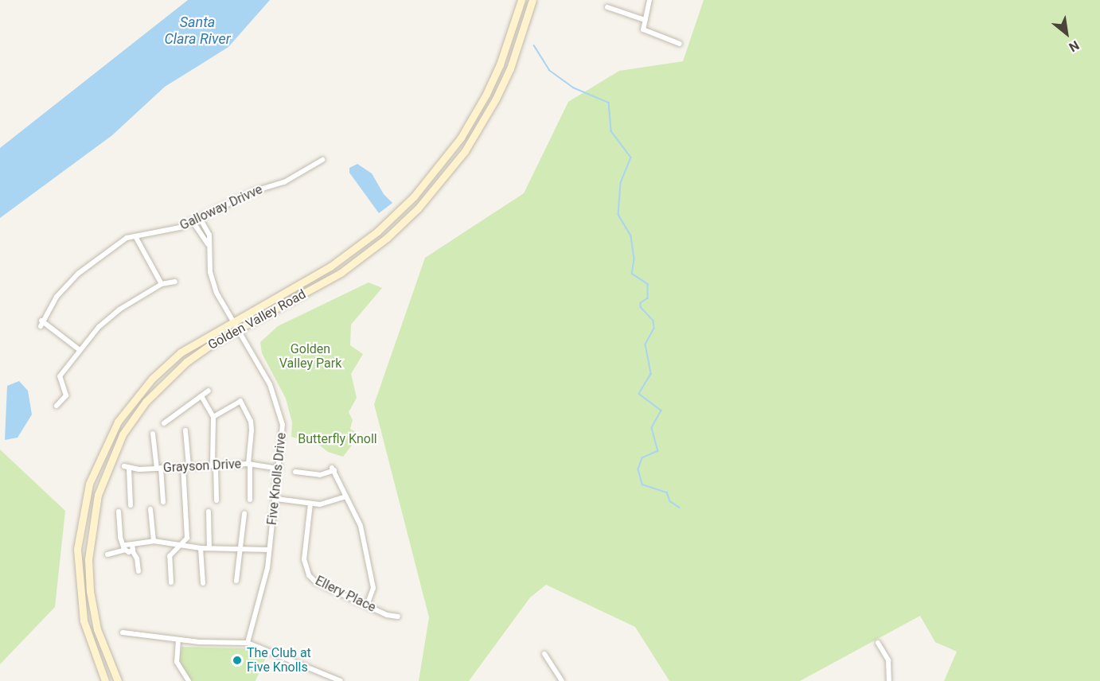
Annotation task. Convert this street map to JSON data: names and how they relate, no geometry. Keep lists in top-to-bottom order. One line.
{"streets":{"main road":["Golden Valley Road"],"street":["Galloway Drivve","Grayson Drive","Five Knolls Drive","Ellery Place"]},"crossings":[["Galloway Drivve","Five Knolls Drive"],["Golden Valley Road","Five Knolls Drive"],["Grayson Drive","Five Knolls Drive"]],"water":["Santa Clara River"],"parks":["Golden Valley Park","Butterfly Knoll"],"places":["The Club at Five Knolls"],"north":"bottom right"}
